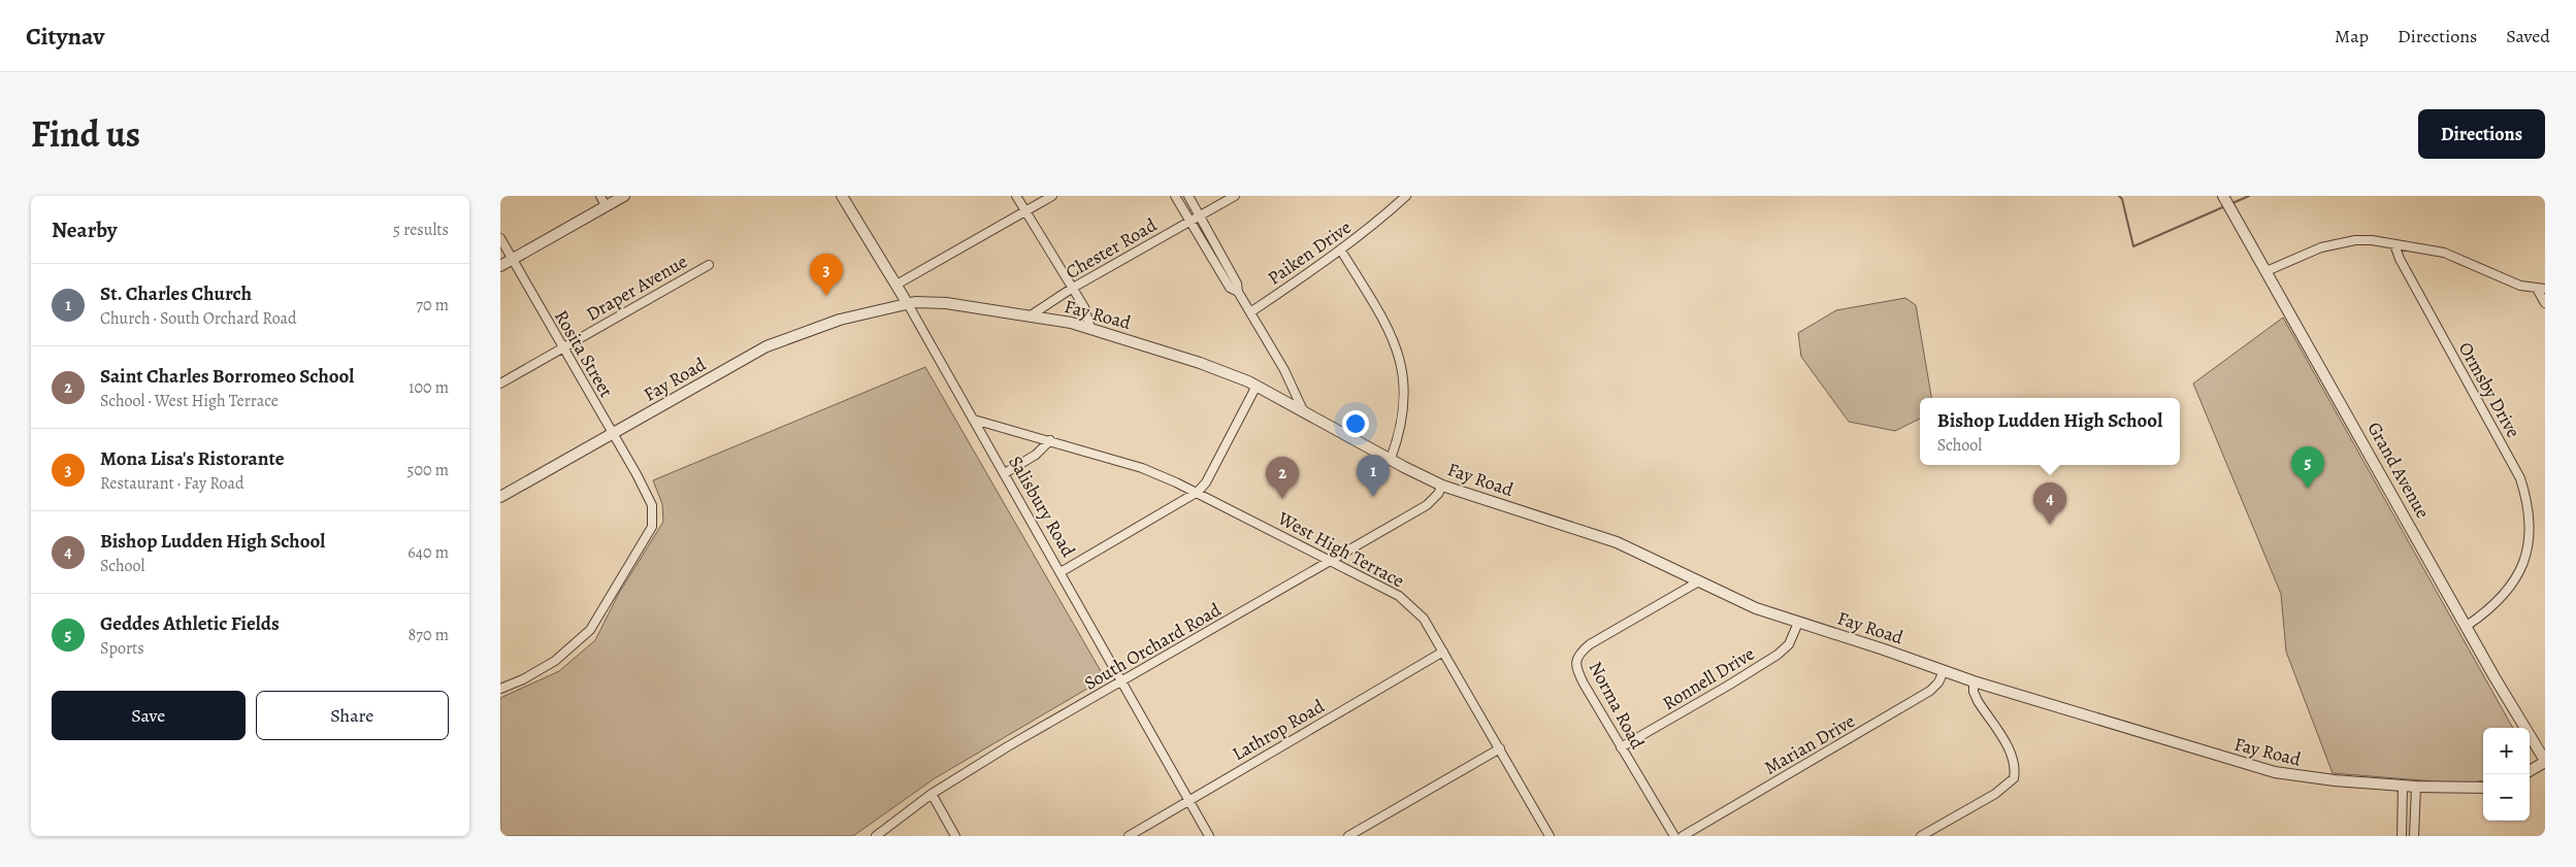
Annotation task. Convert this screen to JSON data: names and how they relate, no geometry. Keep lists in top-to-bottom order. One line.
{"streets":{"street":["Chester Road","Paiken Drive","Draper Avenue","Fay Road","Rosita Street","Ormsby Drive","Grand Avenue","Salisbury Road","West High Terrace","South Orchard Road","Ronnell Drive","Norma Road","Lathrop Road","Marian Drive"]},"crossings":[["Chester Road","Fay Road"],["Draper Avenue","Rosita Street"],["Fay Road","Rosita Street"],["Fay Road","Salisbury Road"],["Fay Road","South Orchard Road"],["Fay Road","Ronnell Drive"],["Fay Road","Norma Road"],["Fay Road","Marian Drive"],["Ormsby Drive","Grand Avenue"],["Salisbury Road","West High Terrace"],["Salisbury Road","South Orchard Road"],["Salisbury Road","Lathrop Road"],["West High Terrace","South Orchard Road"],["West High Terrace","Lathrop Road"],["Ronnell Drive","Norma Road"]],"page":{"header":"Citynav","nav":["Map","Directions","Saved"],"title":"Find us","buttons":["Directions",["Save","Share"]],"heading":["Nearby","5 results"],"pins":["3","5","1","2","4"],"list":[{"mark":"1","name":"St. Charles Church","note":"Church · South Orchard Road","value":"70 m"},{"mark":"2","name":"Saint Charles Borromeo School","note":"School · West High Terrace","value":"100 m"},{"mark":"3","name":"Mona Lisa's Ristorante","note":"Restaurant · Fay Road","value":"500 m"},{"mark":"4","name":"Bishop Ludden High School","note":"School","value":"640 m"},{"mark":"5","name":"Geddes Athletic Fields","note":"Sports","value":"870 m"}],"popup":["Bishop Ludden High School","School"],"map_buttons":["+","−"]}}
